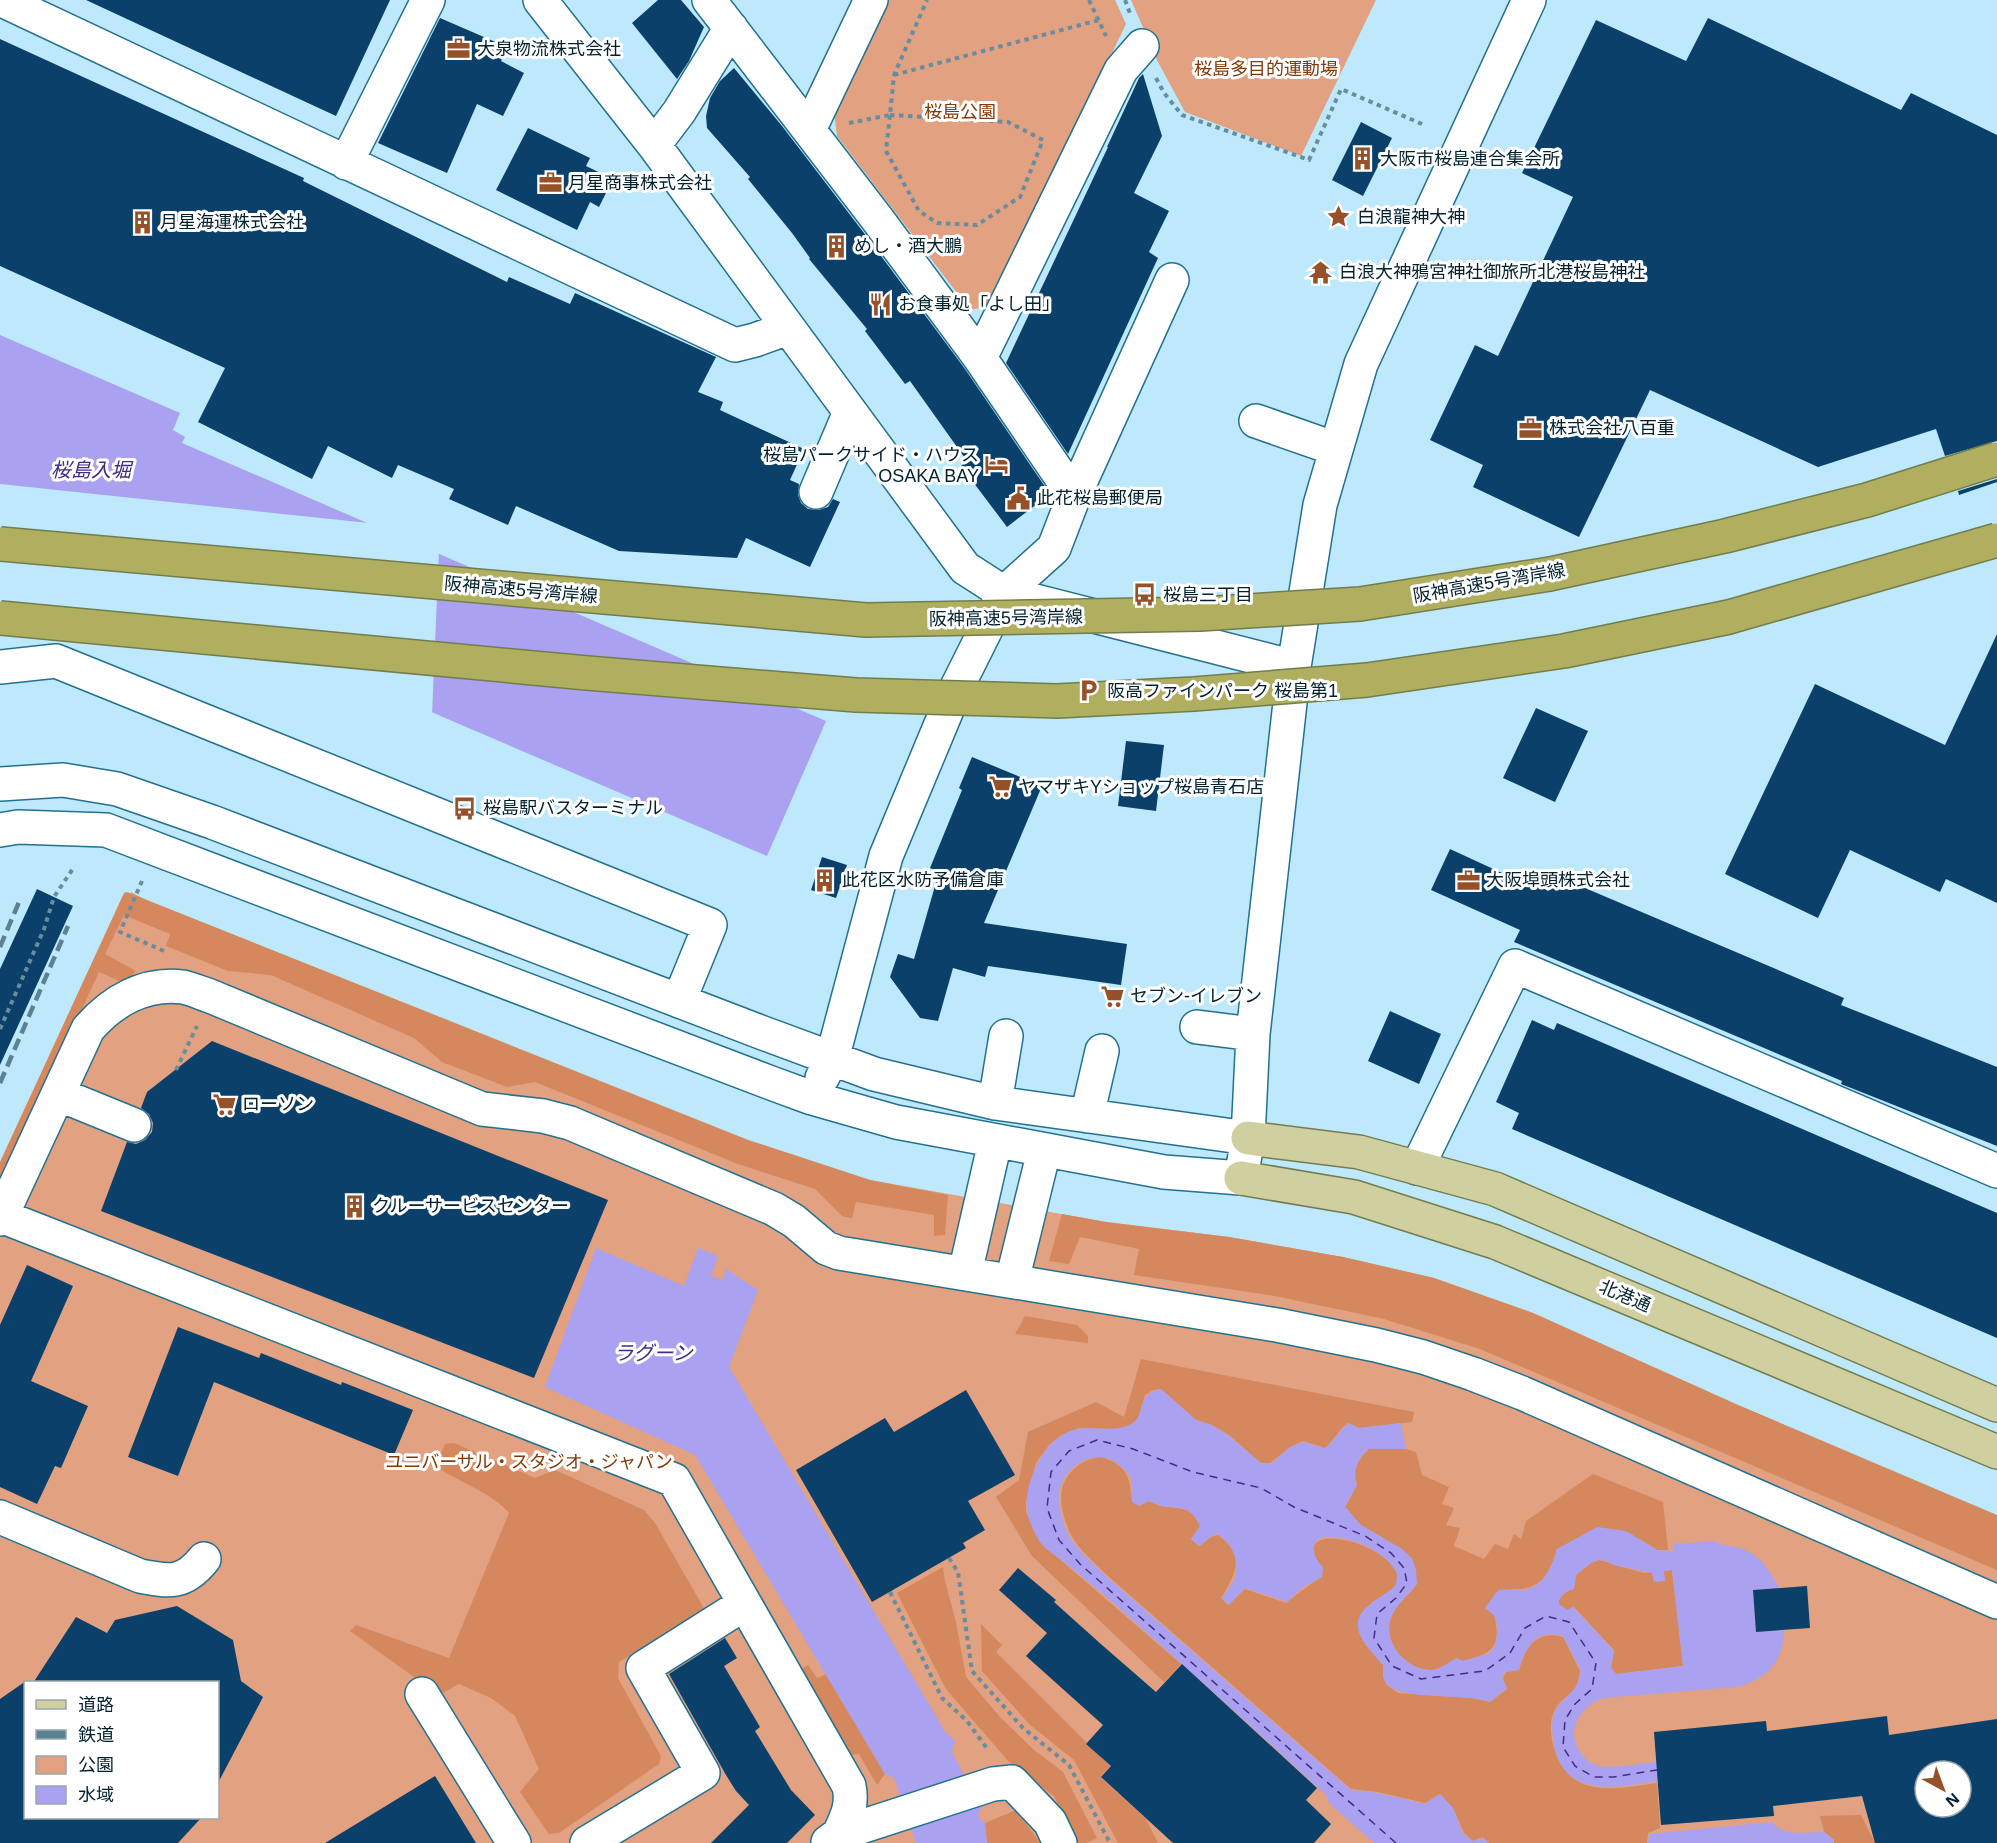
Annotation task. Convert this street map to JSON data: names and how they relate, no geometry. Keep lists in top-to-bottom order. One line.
{"streets":{"highway":["阪神高速5号湾岸線"],"main road":["北港通"]},"water":["桜島入堀","ラグーン"],"parks":["桜島多目的運動場","桜島公園","ユニバーサル・スタジオ・ジャパン"],"places":{"office":["大泉物流株式会社","月星商事株式会社","株式会社八百重","大阪埠頭株式会社"],"building":["大阪市桜島連合集会所","月星海運株式会社","めし・酒大鵬","此花区水防予備倉庫","クルーサービスセンター"],"place":["白浪龍神大神"],"temple":["白浪大神鴉宮神社御旅所北港桜島神社"],"restaurant":["お食事処「よし田」"],"hotel":["桜島パークサイド・ハウス OSAKA BAY"],"public building":["此花桜島郵便局"],"bus stop":["桜島三丁目","桜島駅バスターミナル"],"parking":["阪高ファインパーク 桜島第1"],"supermarket":["ヤマザキYショップ桜島青石店","セブン-イレブン","ローソン"]},"legend":["道路","鉄道","公園","水域"],"north":"bottom right"}
